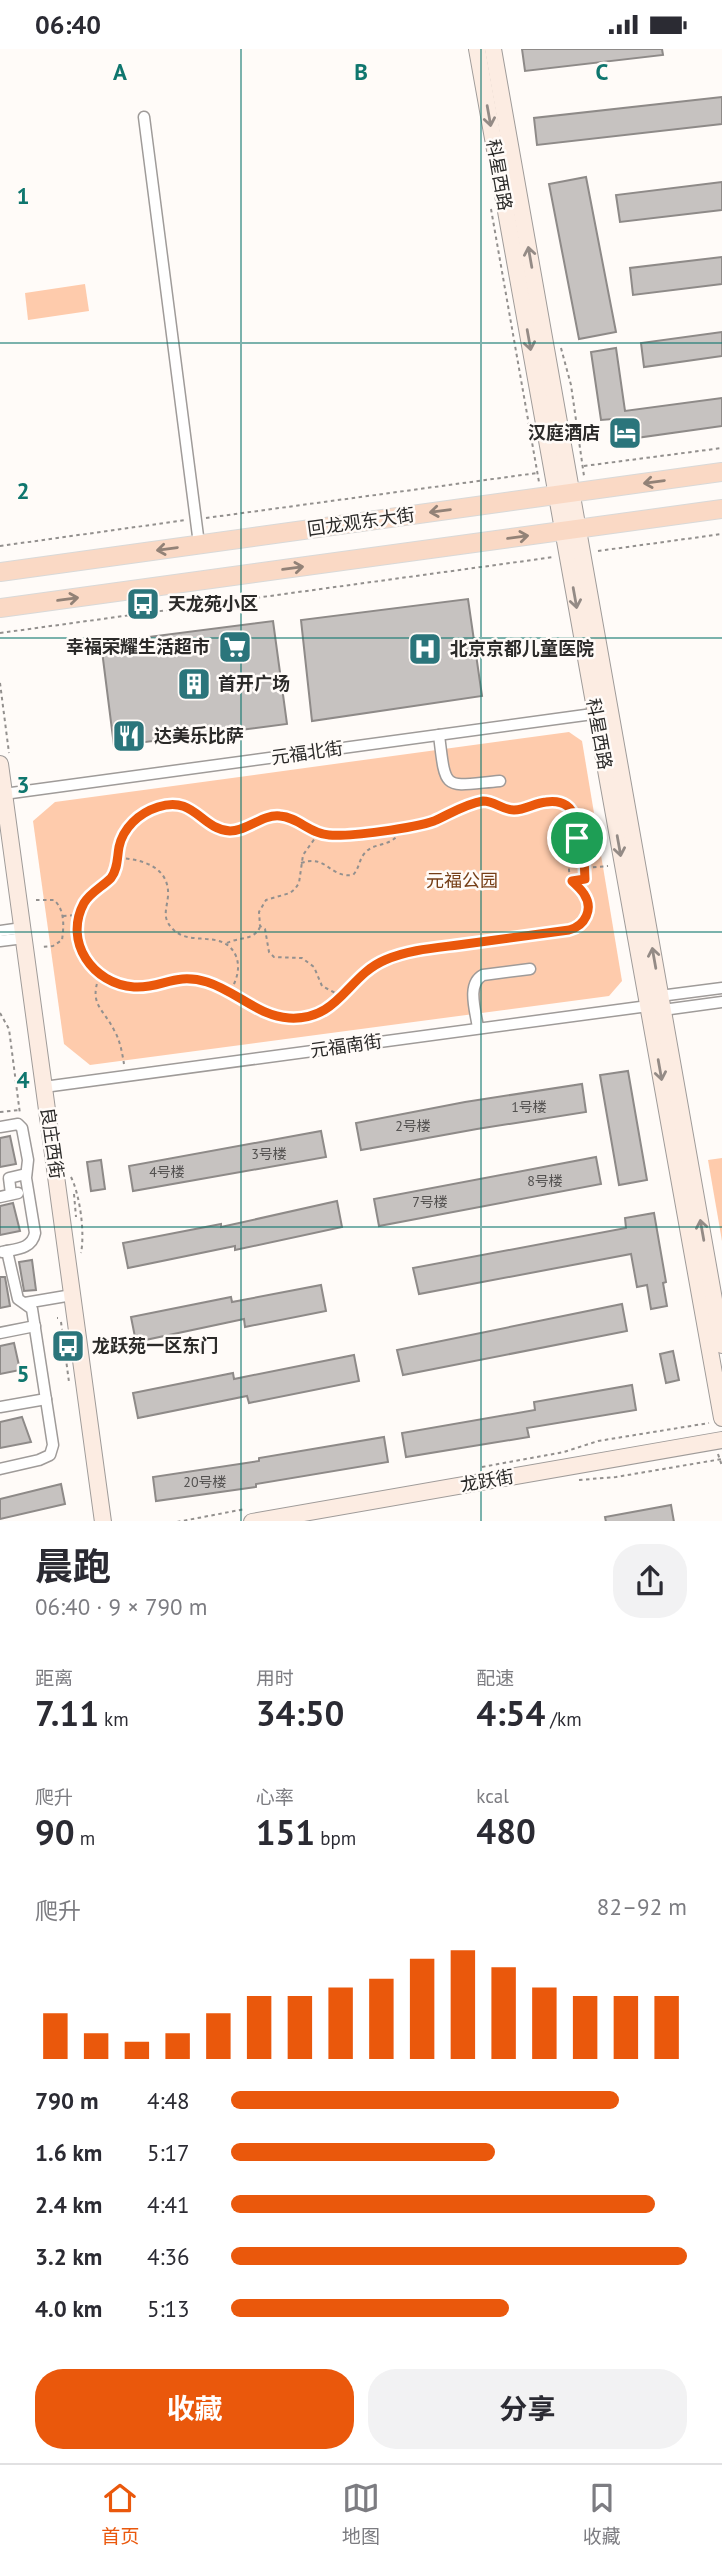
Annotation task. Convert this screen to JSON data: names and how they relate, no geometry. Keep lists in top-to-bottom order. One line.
{"streets":{"main road":["回龙观东大街"],"street":["科星西路","元福北街","元福南街","良庄西街","龙跃街"]},"crossings":[["科星西路","回龙观东大街"],["科星西路","元福北街"],["科星西路","元福南街"],["元福北街","良庄西街"],["元福南街","良庄西街"]],"parks":["元福公园"],"places":{"hotel":["汉庭酒店"],"bus stop":["天龙苑小区","龙跃苑一区东门"],"supermarket":["幸福荣耀生活超市"],"hospital":["北京京都儿童医院"],"building":["首开广场"],"restaurant":["达美乐比萨"]},"house_numbers":["1号楼","2号楼","3号楼","4号楼","8号楼","7号楼","20号楼"],"page":{"status":"06:40","heading":["晨跑","06:40 · 9 × 790 m"],"stats":[["距离","7.11 km"],["用时","34:50"],["配速","4:54 /km"],["爬升","90 m"],["心率","151 bpm"],["kcal","480"]],"chart":["爬升","82–92 m"],"list":[{"name":"790 m","note":"4:48"},{"name":"1.6 km","note":"5:17"},{"name":"2.4 km","note":"4:41"},{"name":"3.2 km","note":"4:36"},{"name":"4.0 km","note":"5:13"}],"buttons":["收藏","分享"],"tabs":["首页","地图","收藏"]},"grid":{"columns":["A","B","C"],"rows":["1","2","3","4","5"]}}
